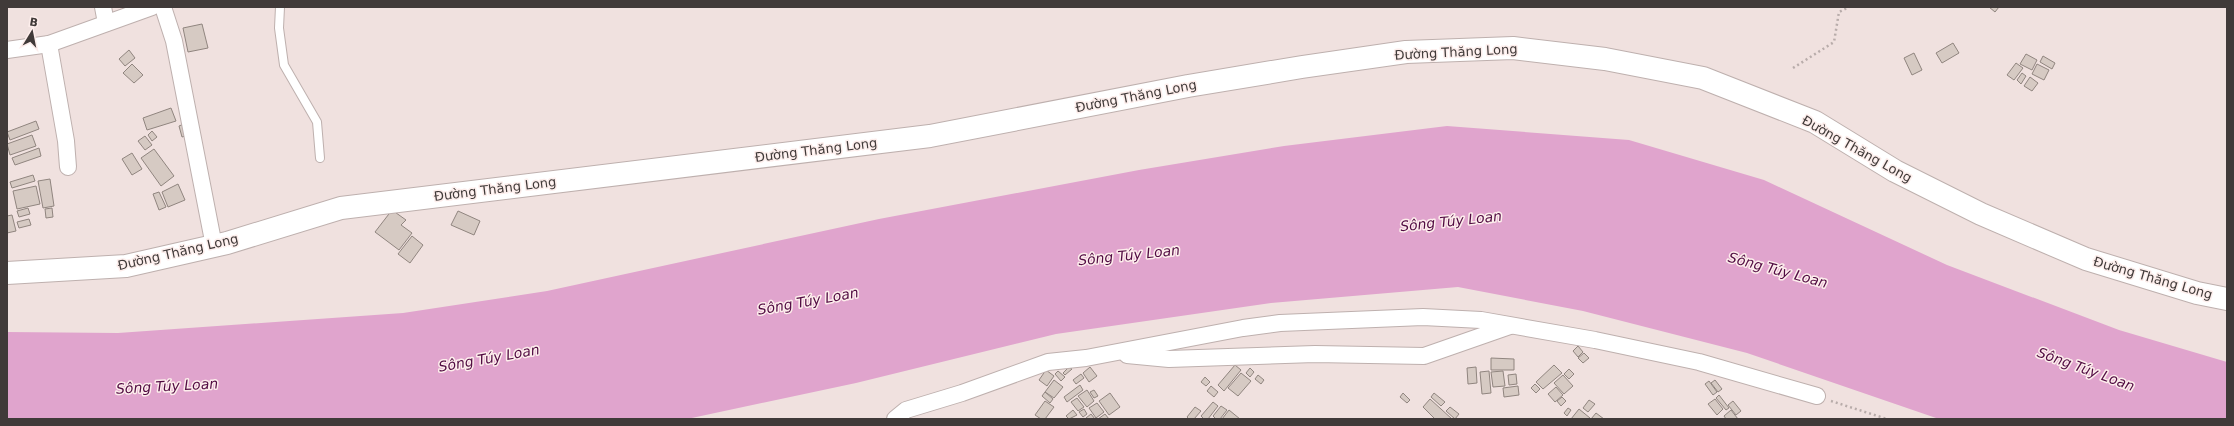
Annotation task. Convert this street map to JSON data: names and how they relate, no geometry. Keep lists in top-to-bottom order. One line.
{"streets":{"street":["Đường Thăng Long"]},"water":["Sông Túy Loan"],"north":"top"}
